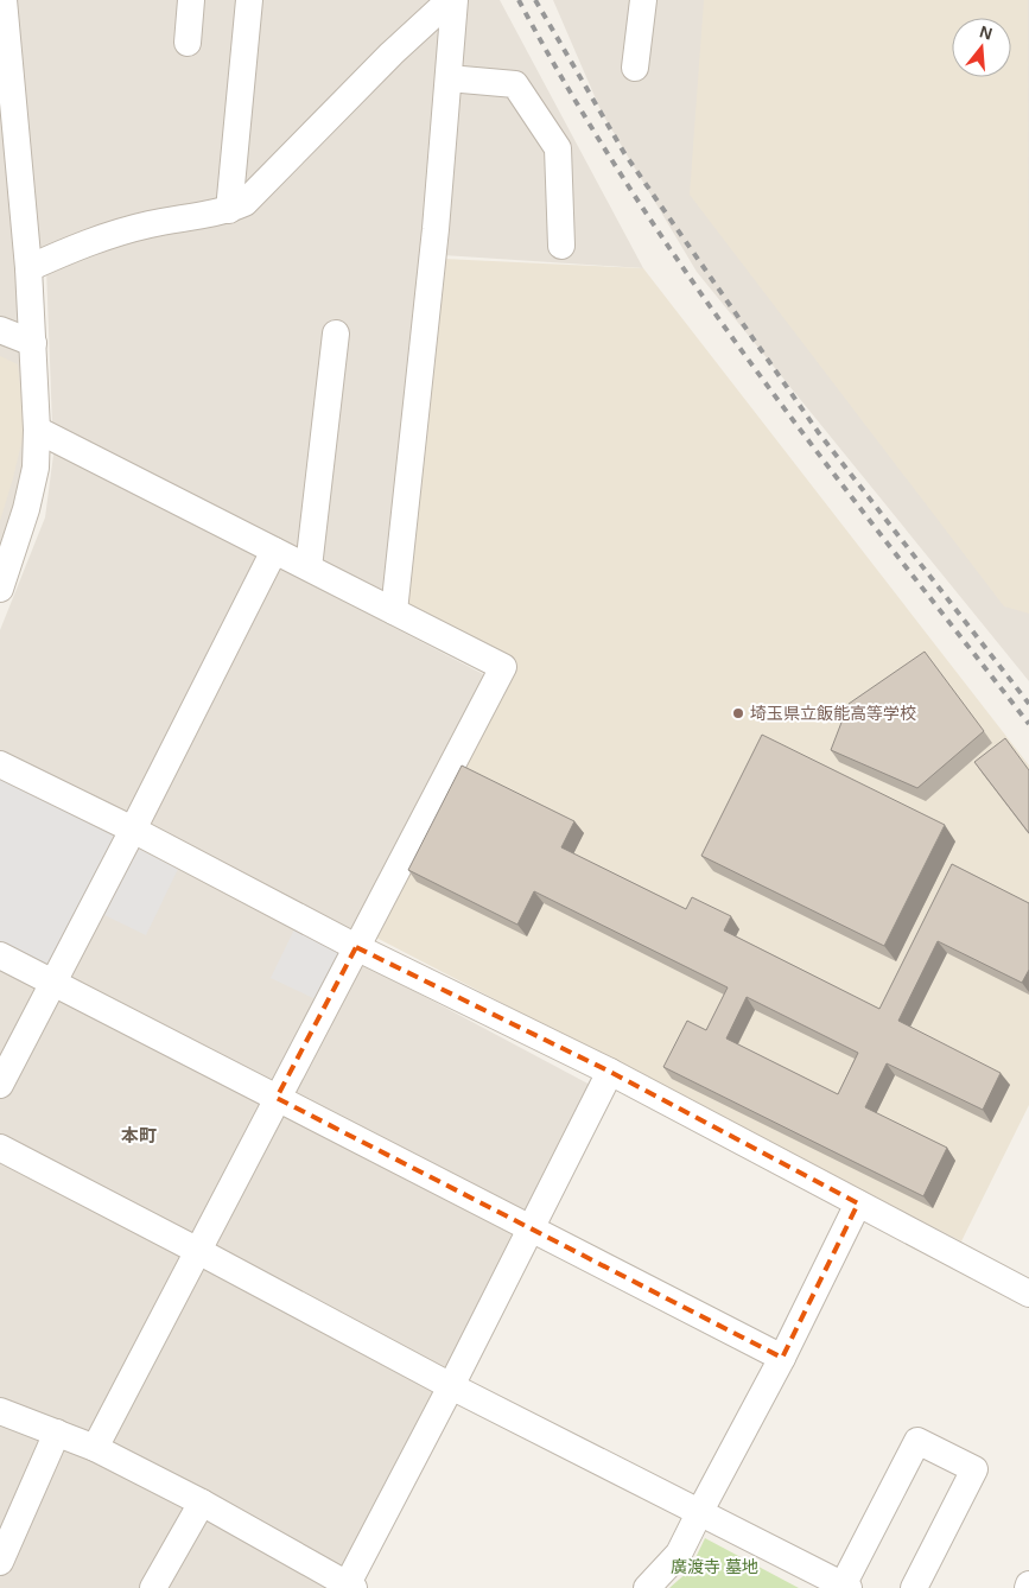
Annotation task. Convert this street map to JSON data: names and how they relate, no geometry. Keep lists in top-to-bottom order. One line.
{"districts":["本町"],"parks":["廣渡寺 墓地"],"places":["埼玉県立飯能高等学校"],"north":"top"}
